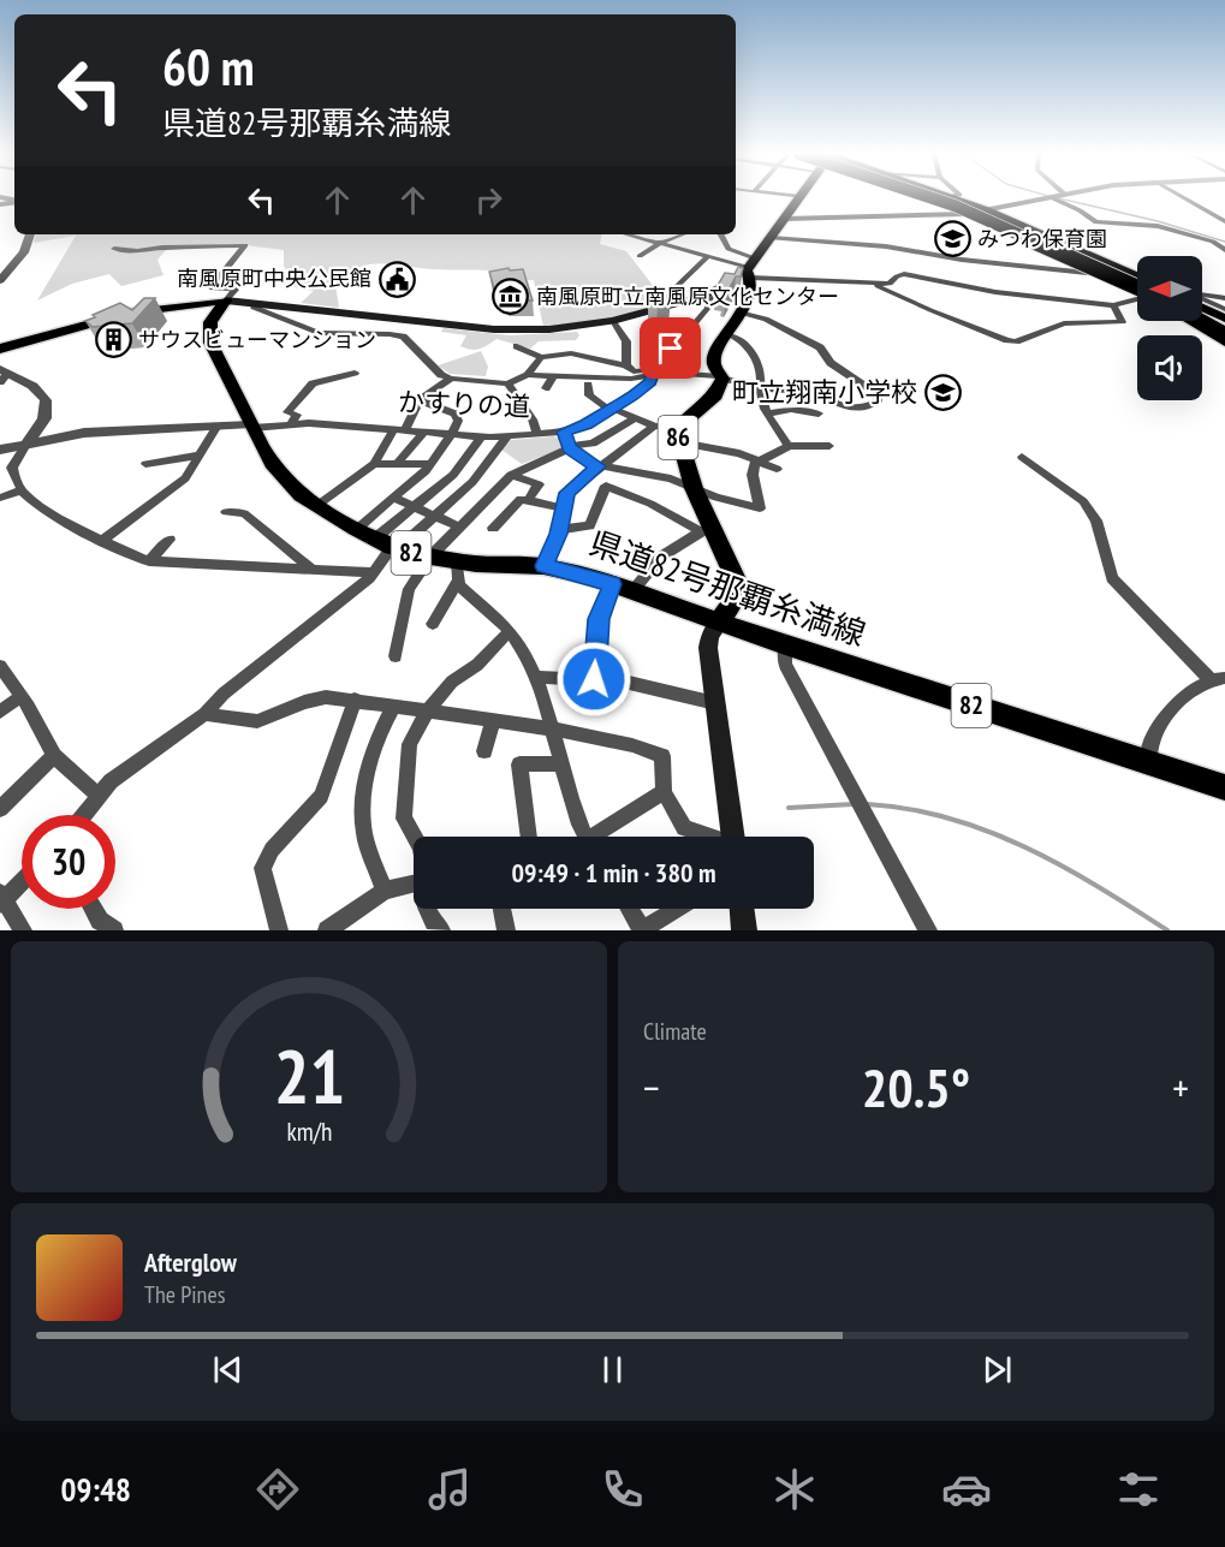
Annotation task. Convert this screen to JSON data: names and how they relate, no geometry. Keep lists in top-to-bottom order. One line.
{"streets":{"main road":["86","82","県道82号那覇糸満線"],"street":["かすりの道"]},"crossings":[["かすりの道","県道82号那覇糸満線"],["86","県道82号那覇糸満線"]],"places":{"school or university":["みつわ保育園","町立翔南小学校"],"public building":["南風原町中央公民館"],"museum":["南風原町立南風原文化センター"],"building":["サウスビューマンション"]},"north":"left","page":{"turn":["60 m","県道82号那覇糸満線"],"limit":"30","trip":"09:49 · 1 min · 380 m","tile":"Climate","heat":["−","20.5°","+"],"song":["Afterglow","The Pines"],"tabs":"09:48","gauge":["21","km/h"]}}
